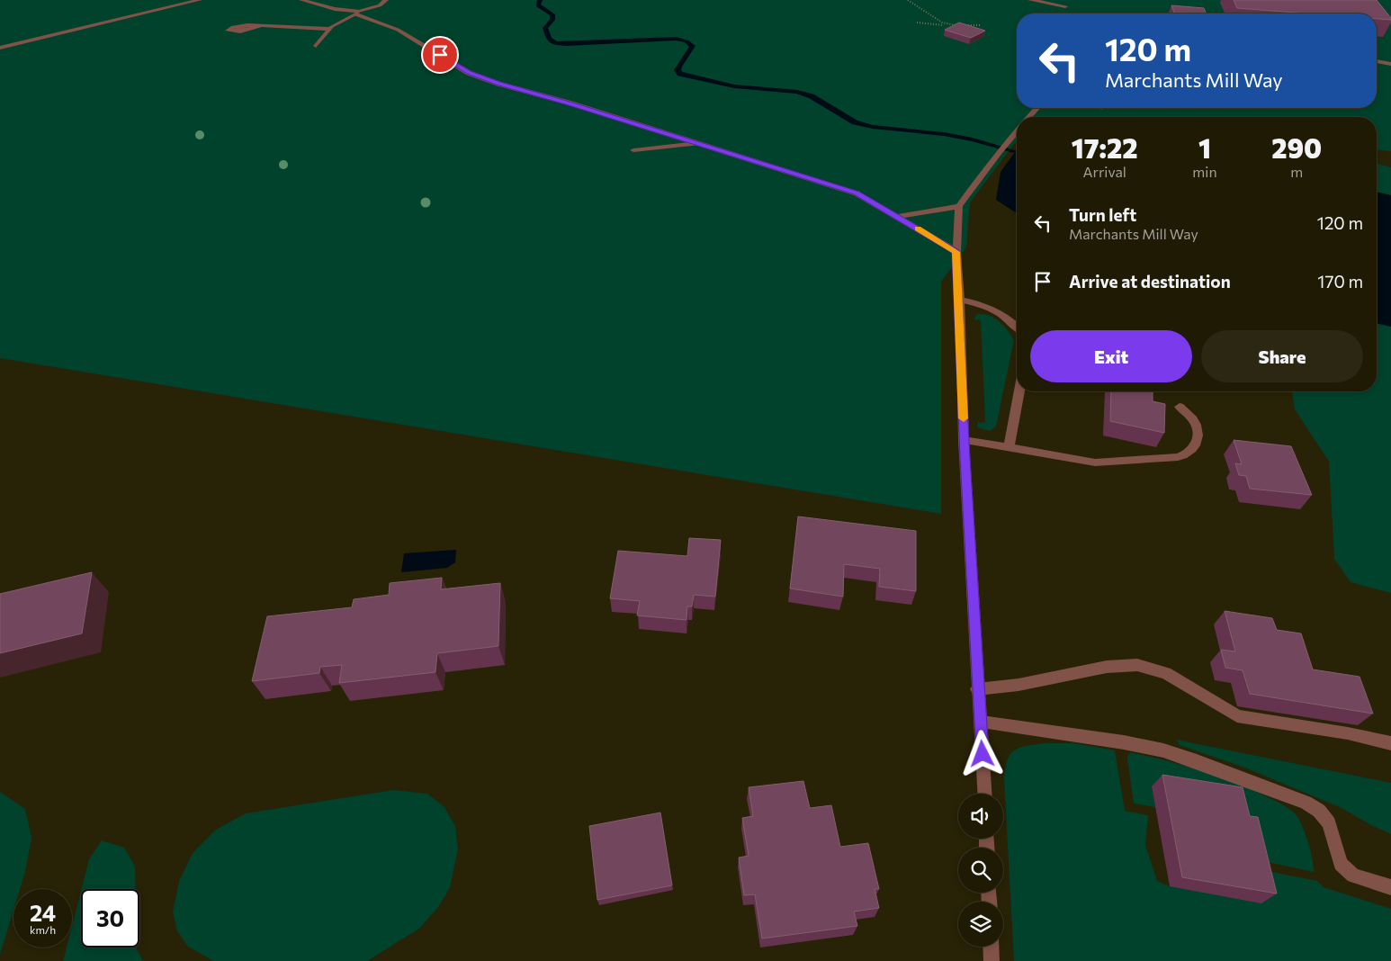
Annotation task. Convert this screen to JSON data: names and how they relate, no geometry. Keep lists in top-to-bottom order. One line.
{"page":{"turn":["120 m","Marchants Mill Way"],"eta":["17:22","Arrival","1","min","290","m"],"list":[{"name":"Turn left","note":"Marchants Mill Way","value":"120 m"},{"name":"Arrive at destination","value":"170 m"}],"buttons":["Exit","Share"],"speed":"24 km/h","limit":"30"}}
